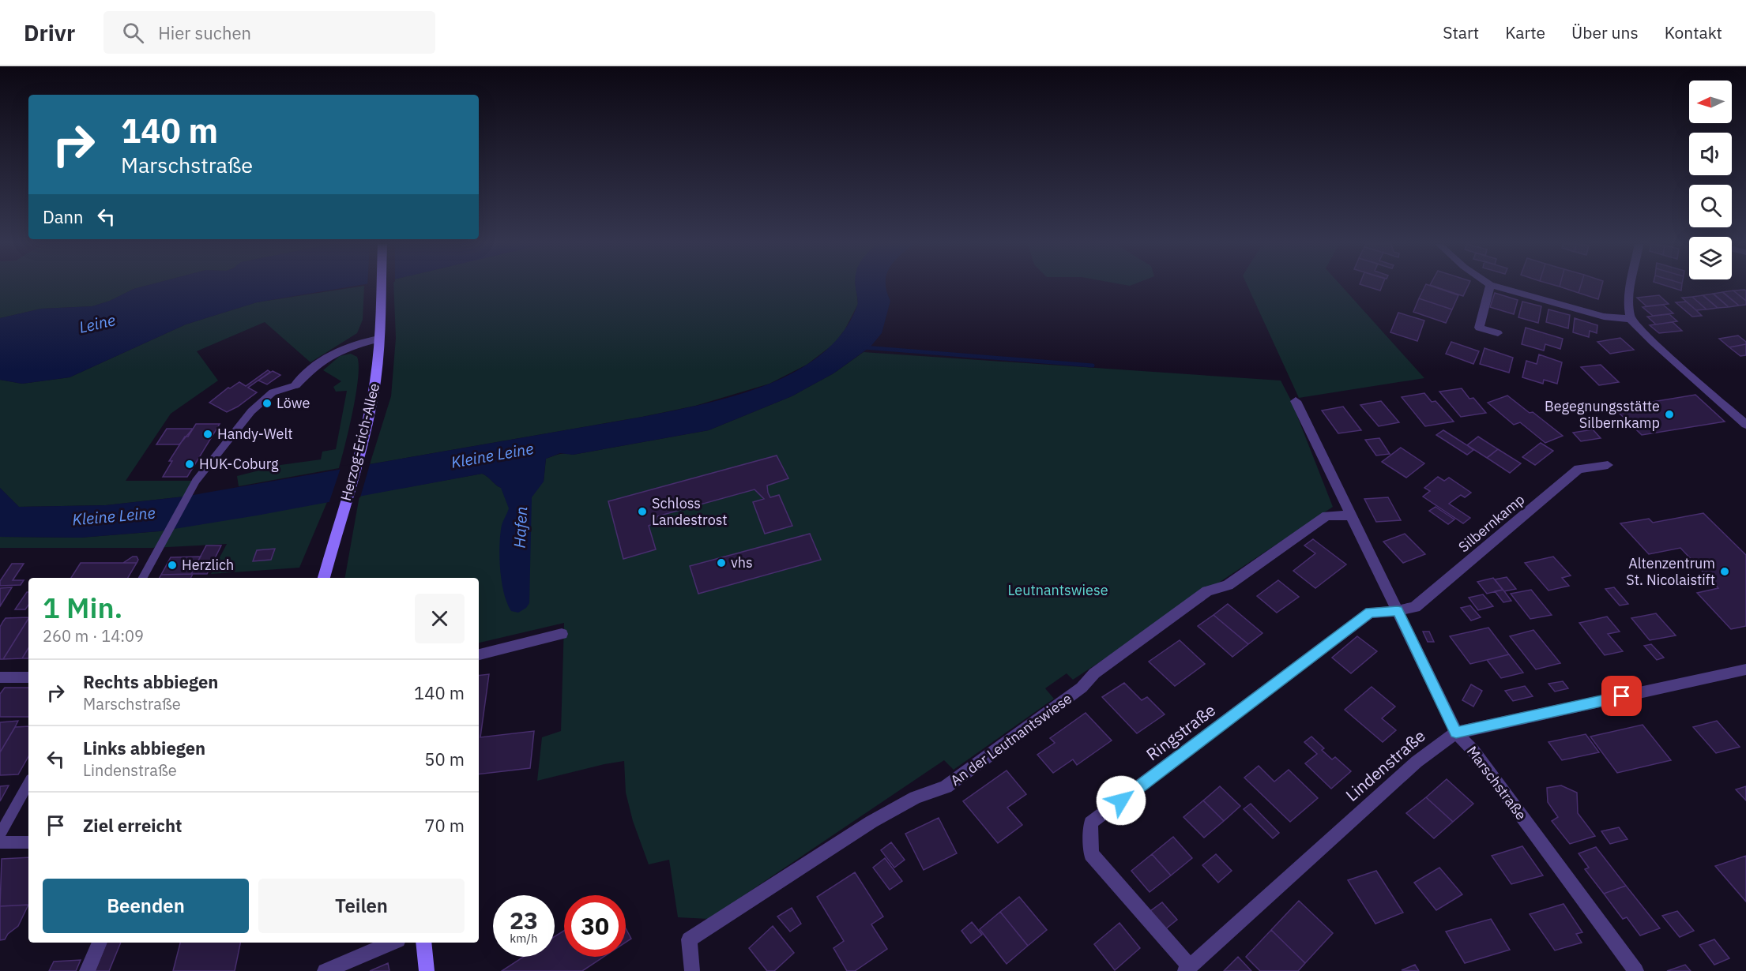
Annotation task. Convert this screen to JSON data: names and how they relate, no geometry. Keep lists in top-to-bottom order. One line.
{"streets":{"main road":["Herzog-Erich-Allee"],"street":["Silbernkamp","Ringstraße","An der Leutnantswiese","Lindenstraße","Marschstraße"]},"crossings":[["Silbernkamp","Ringstraße"],["Silbernkamp","Marschstraße"],["Ringstraße","Lindenstraße"],["Ringstraße","Marschstraße"],["An der Leutnantswiese","Marschstraße"],["Lindenstraße","Marschstraße"]],"water":["Leine","Kleine Leine","Hafen"],"parks":["Leutnantswiese"],"places":["Löwe","Begegnungsstätte Silbernkamp","Handy-Welt","HUK-Coburg","Schloss Landestrost","vhs","Herzlich","Altenzentrum St. Nicolaistift"],"north":"left","page":{"header":"Drivr","search":"Hier suchen","nav":["Start","Karte","Über uns","Kontakt"],"turn":["140 m","Marschstraße"],"then":"Dann","heading":["1 Min.","260 m · 14:09"],"list":[{"name":"Rechts abbiegen","note":"Marschstraße","value":"140 m"},{"name":"Links abbiegen","note":"Lindenstraße","value":"50 m"},{"name":"Ziel erreicht","value":"70 m"}],"buttons":["Beenden","Teilen"],"speed":"23 km/h","limit":"30"}}
